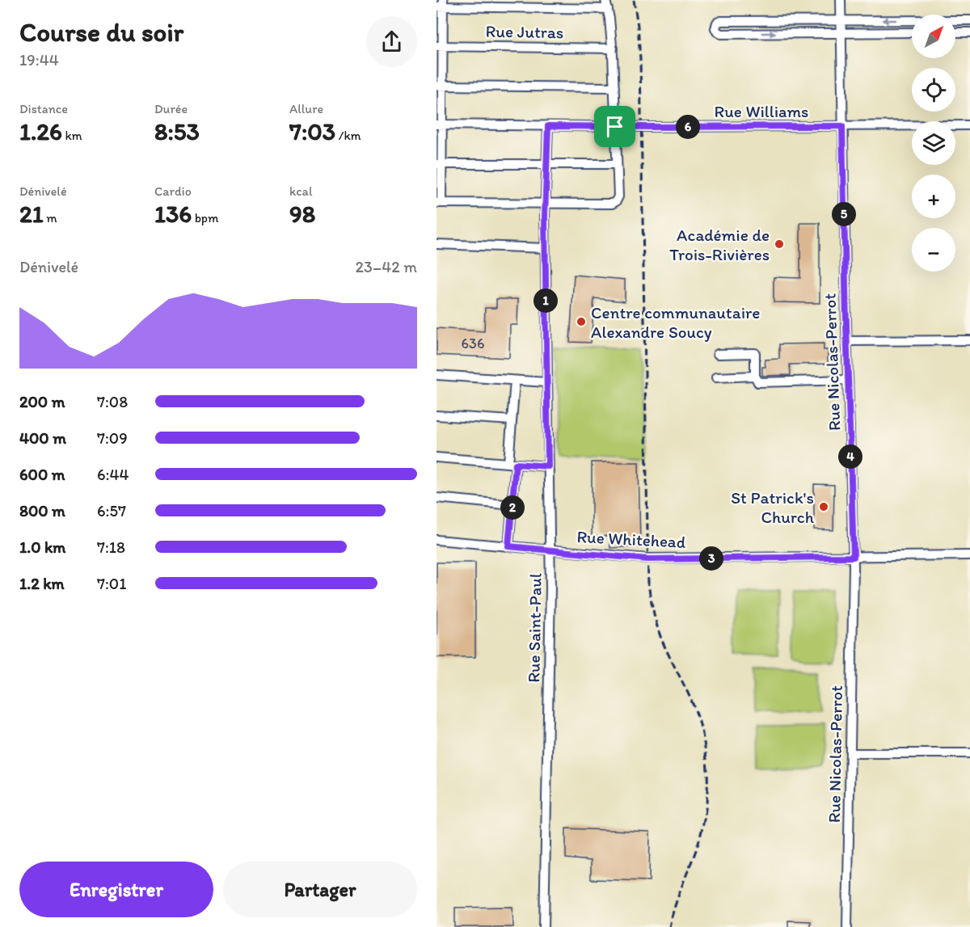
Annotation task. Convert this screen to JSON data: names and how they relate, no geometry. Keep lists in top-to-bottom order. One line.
{"streets":{"street":["Rue Jutras","Rue Williams","Rue Nicolas-Perrot","Rue Whitehead","Rue Saint-Paul"]},"crossings":[["Rue Williams","Rue Nicolas-Perrot"],["Rue Williams","Rue Saint-Paul"],["Rue Nicolas-Perrot","Rue Whitehead"],["Rue Whitehead","Rue Saint-Paul"]],"places":["Académie de Trois-Rivières","Centre communautaire Alexandre Soucy","St Patrick's Church"],"house_numbers":["636"],"north":"top right","page":{"heading":["Course du soir","19:44"],"map_buttons":["+","−"],"stats":[["Distance","1.26 km"],["Durée","8:53"],["Allure","7:03 /km"],["Dénivelé","21 m"],["Cardio","136 bpm"],["kcal","98"]],"pins":["6","5","1","4","2","3"],"chart":["Dénivelé","23–42 m"],"list":[{"name":"200 m","note":"7:08"},{"name":"400 m","note":"7:09"},{"name":"600 m","note":"6:44"},{"name":"800 m","note":"6:57"},{"name":"1.0 km","note":"7:18"},{"name":"1.2 km","note":"7:01"}],"buttons":["Enregistrer","Partager"]}}
